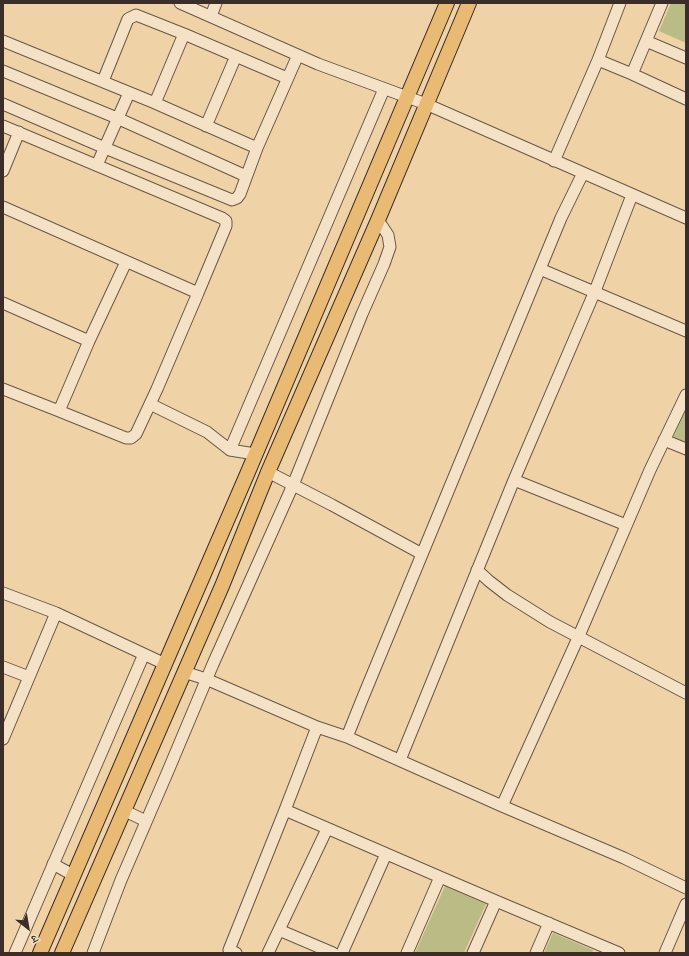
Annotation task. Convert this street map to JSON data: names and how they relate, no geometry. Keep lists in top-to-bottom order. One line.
{"north":"bottom right"}
